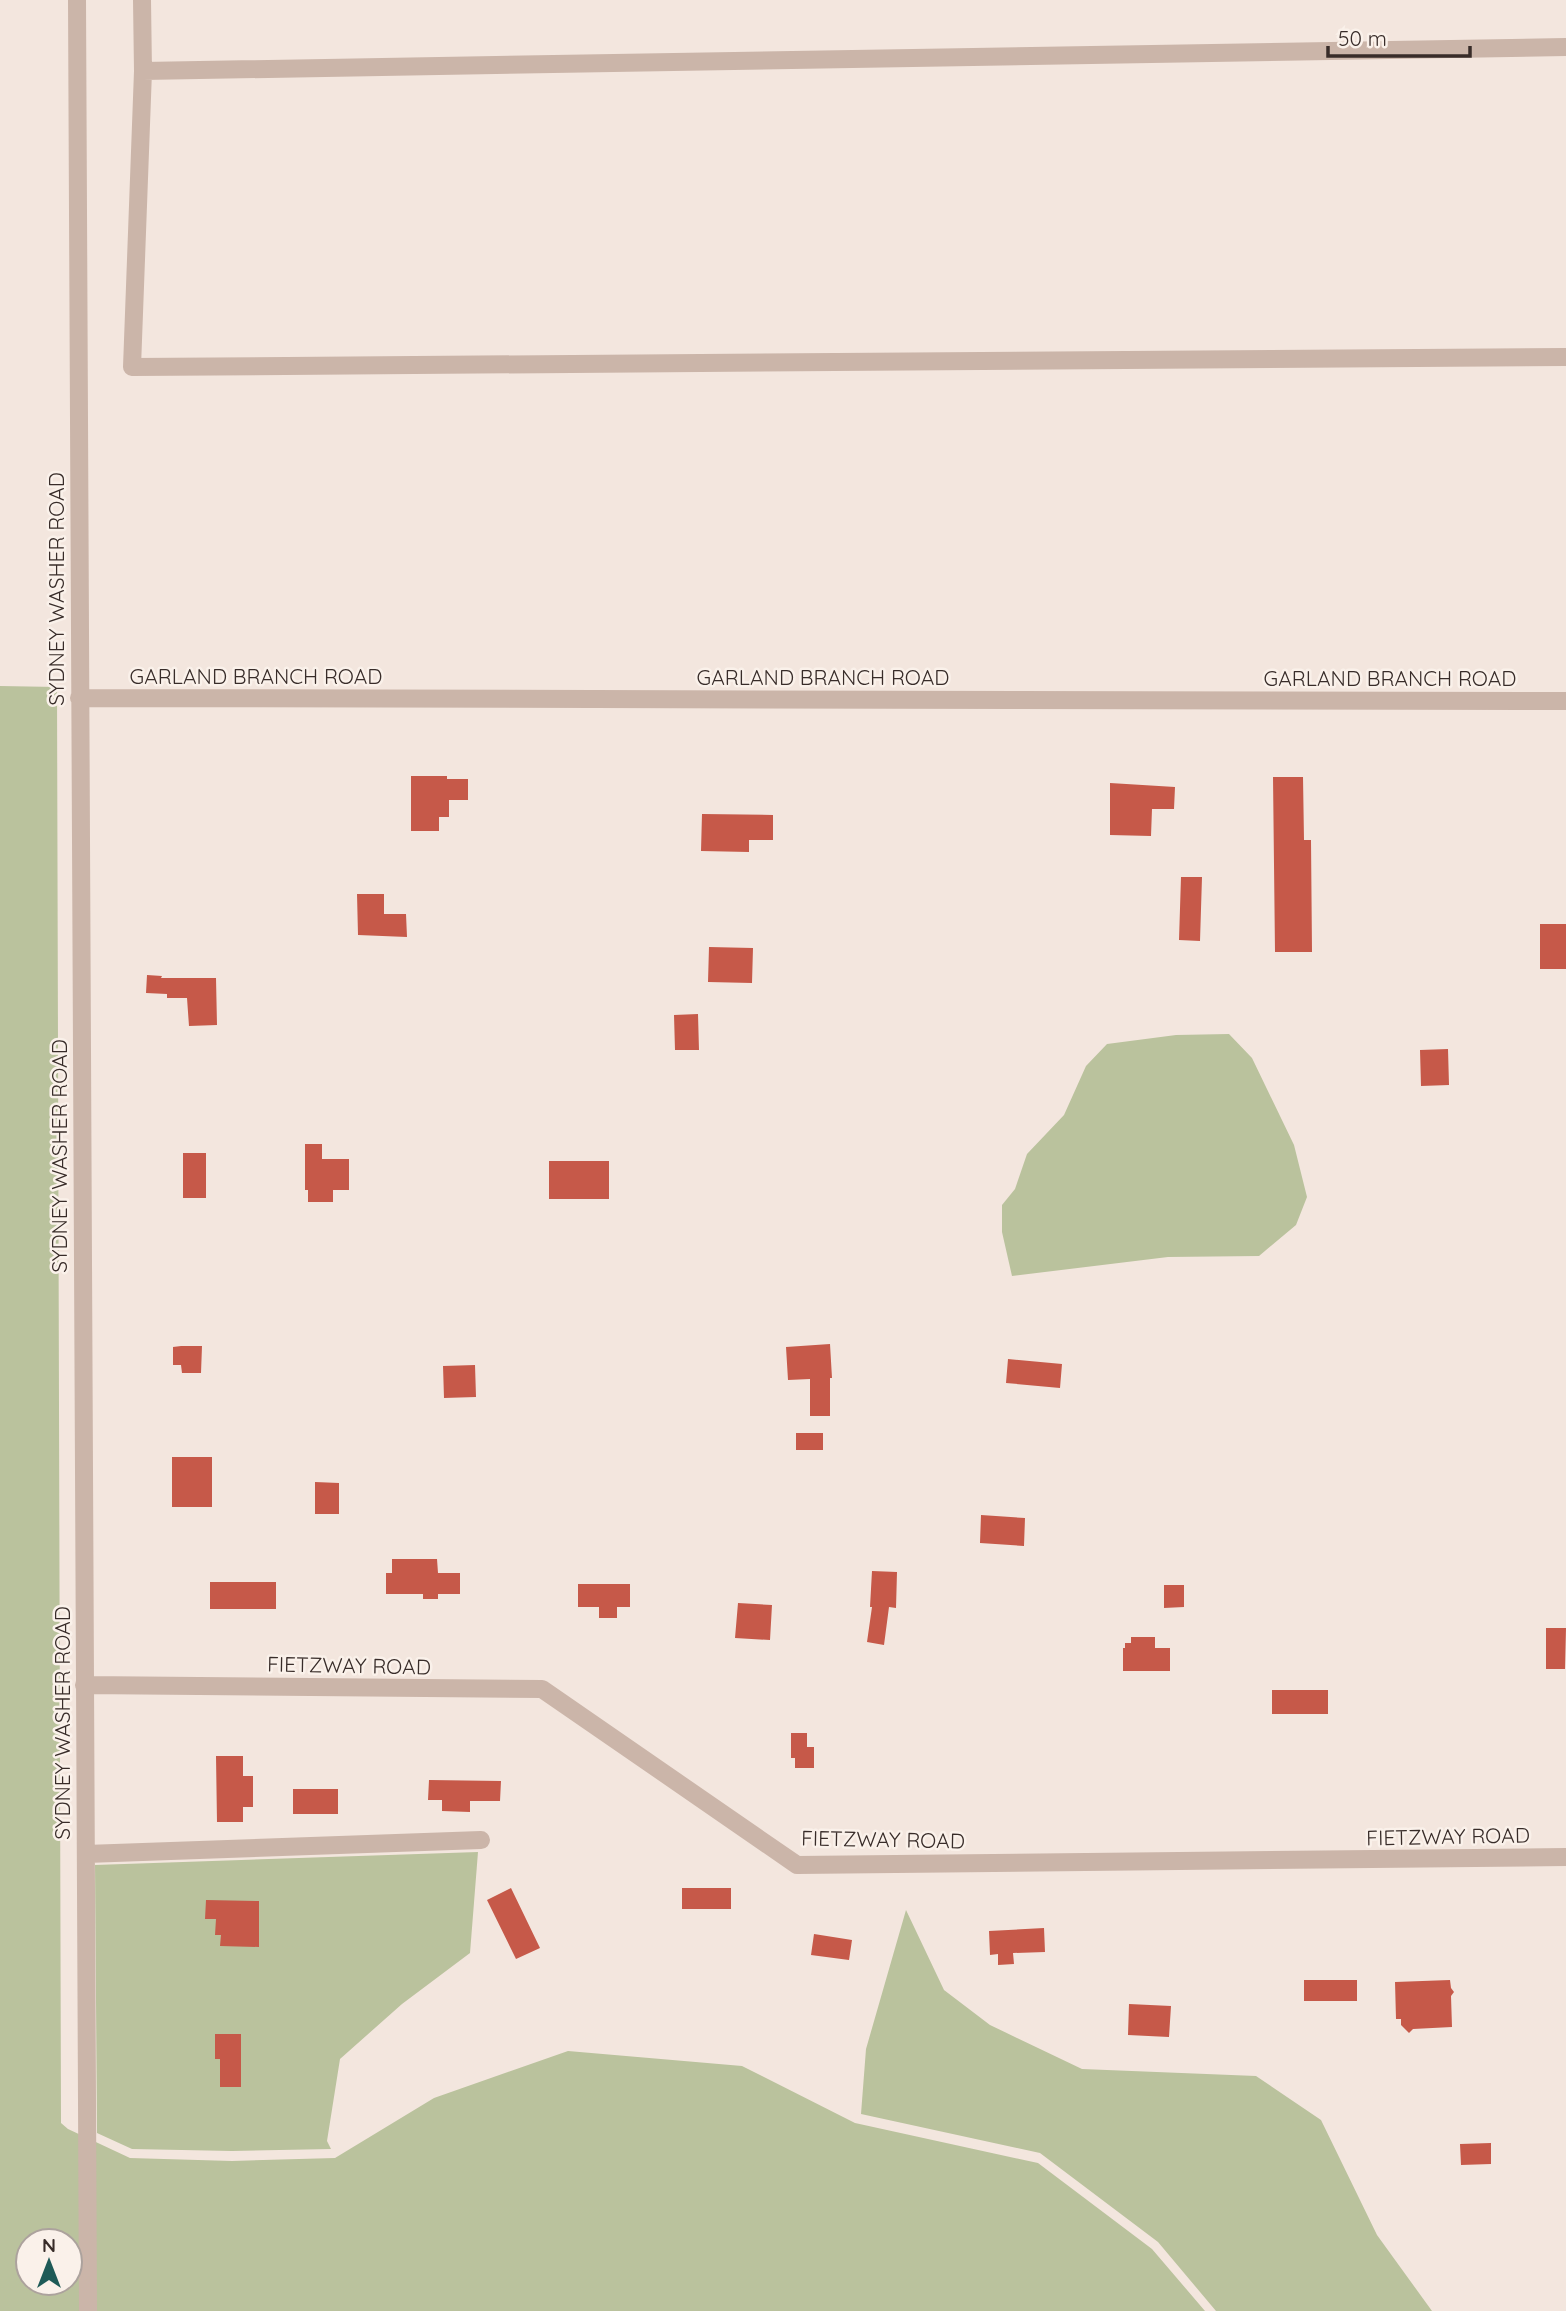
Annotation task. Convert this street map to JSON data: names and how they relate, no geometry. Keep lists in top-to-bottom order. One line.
{"streets":{"street":["SYDNEY WASHER ROAD","GARLAND BRANCH ROAD","FIETZWAY ROAD"]},"crossings":[["SYDNEY WASHER ROAD","GARLAND BRANCH ROAD"],["SYDNEY WASHER ROAD","FIETZWAY ROAD"]],"scale_bar":"50 m","north":"top"}
